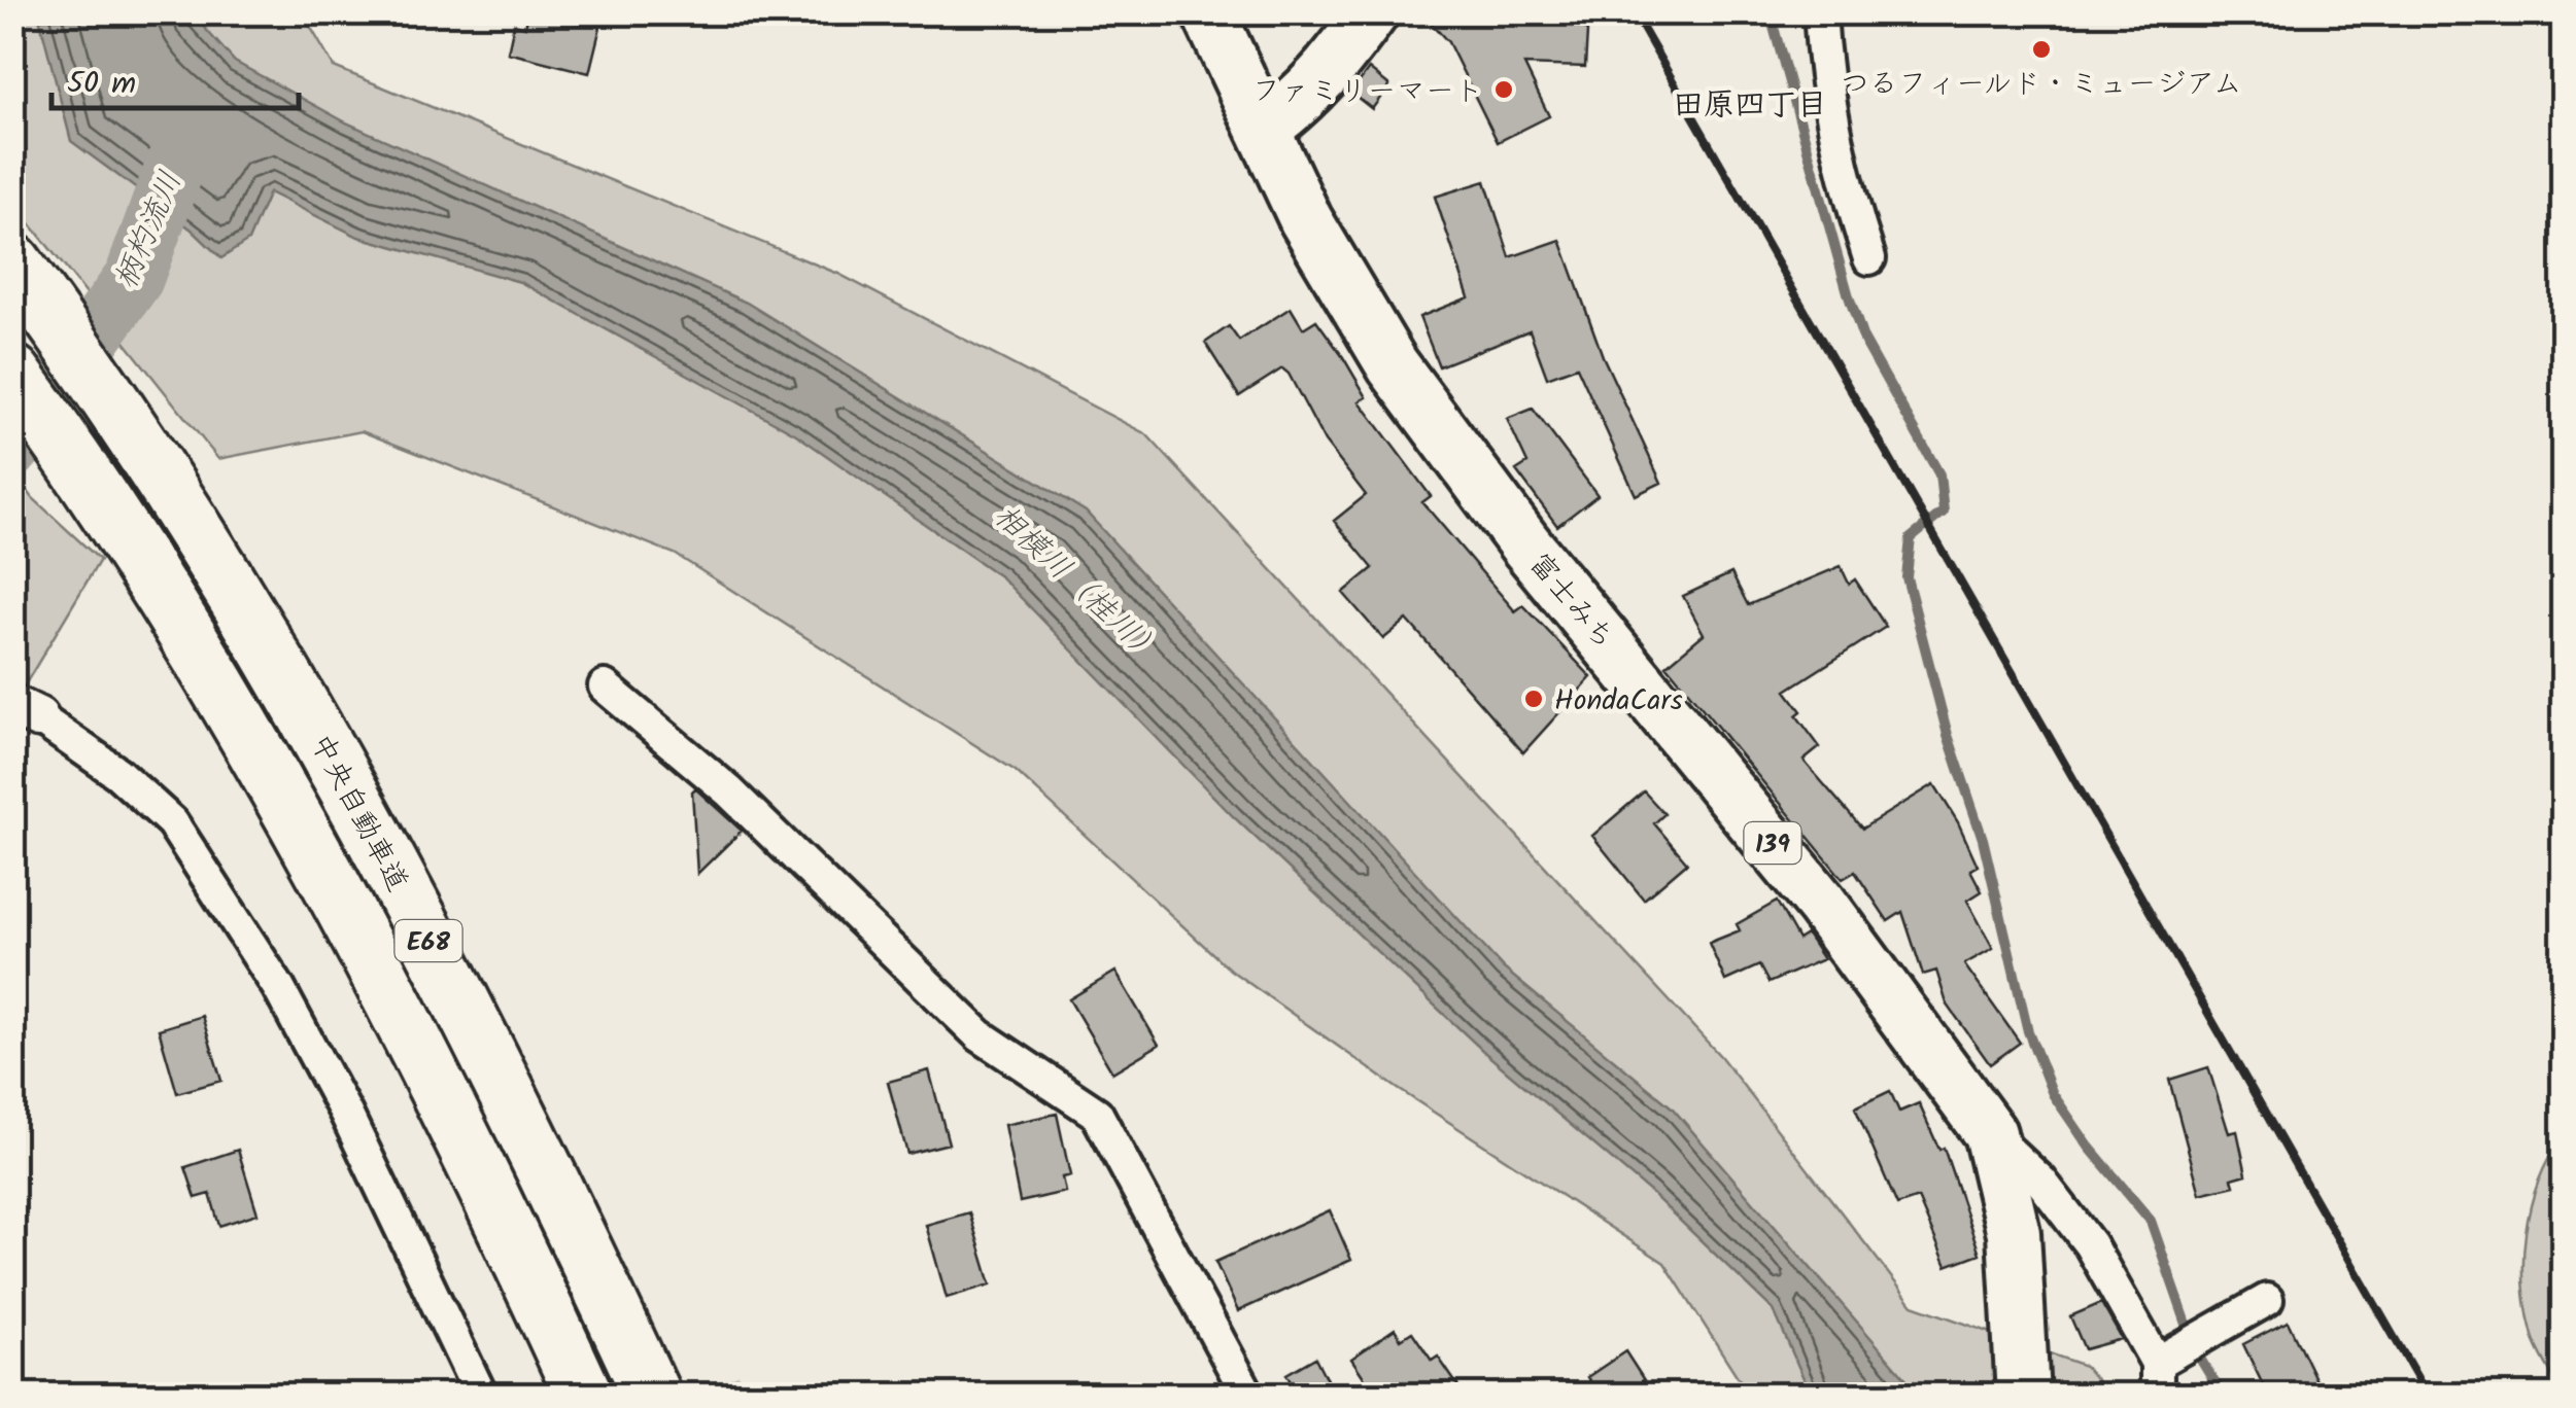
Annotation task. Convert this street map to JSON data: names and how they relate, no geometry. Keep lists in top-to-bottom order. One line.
{"streets":{"highway":["富士みち","中央自動車道","139","E68"]},"districts":["田原四丁目"],"water":["柄杓流川","相模川（桂川）"],"places":["つるフィールド・ミュージアム","ファミリーマート","HondaCars"],"scale_bar":"50 m"}
